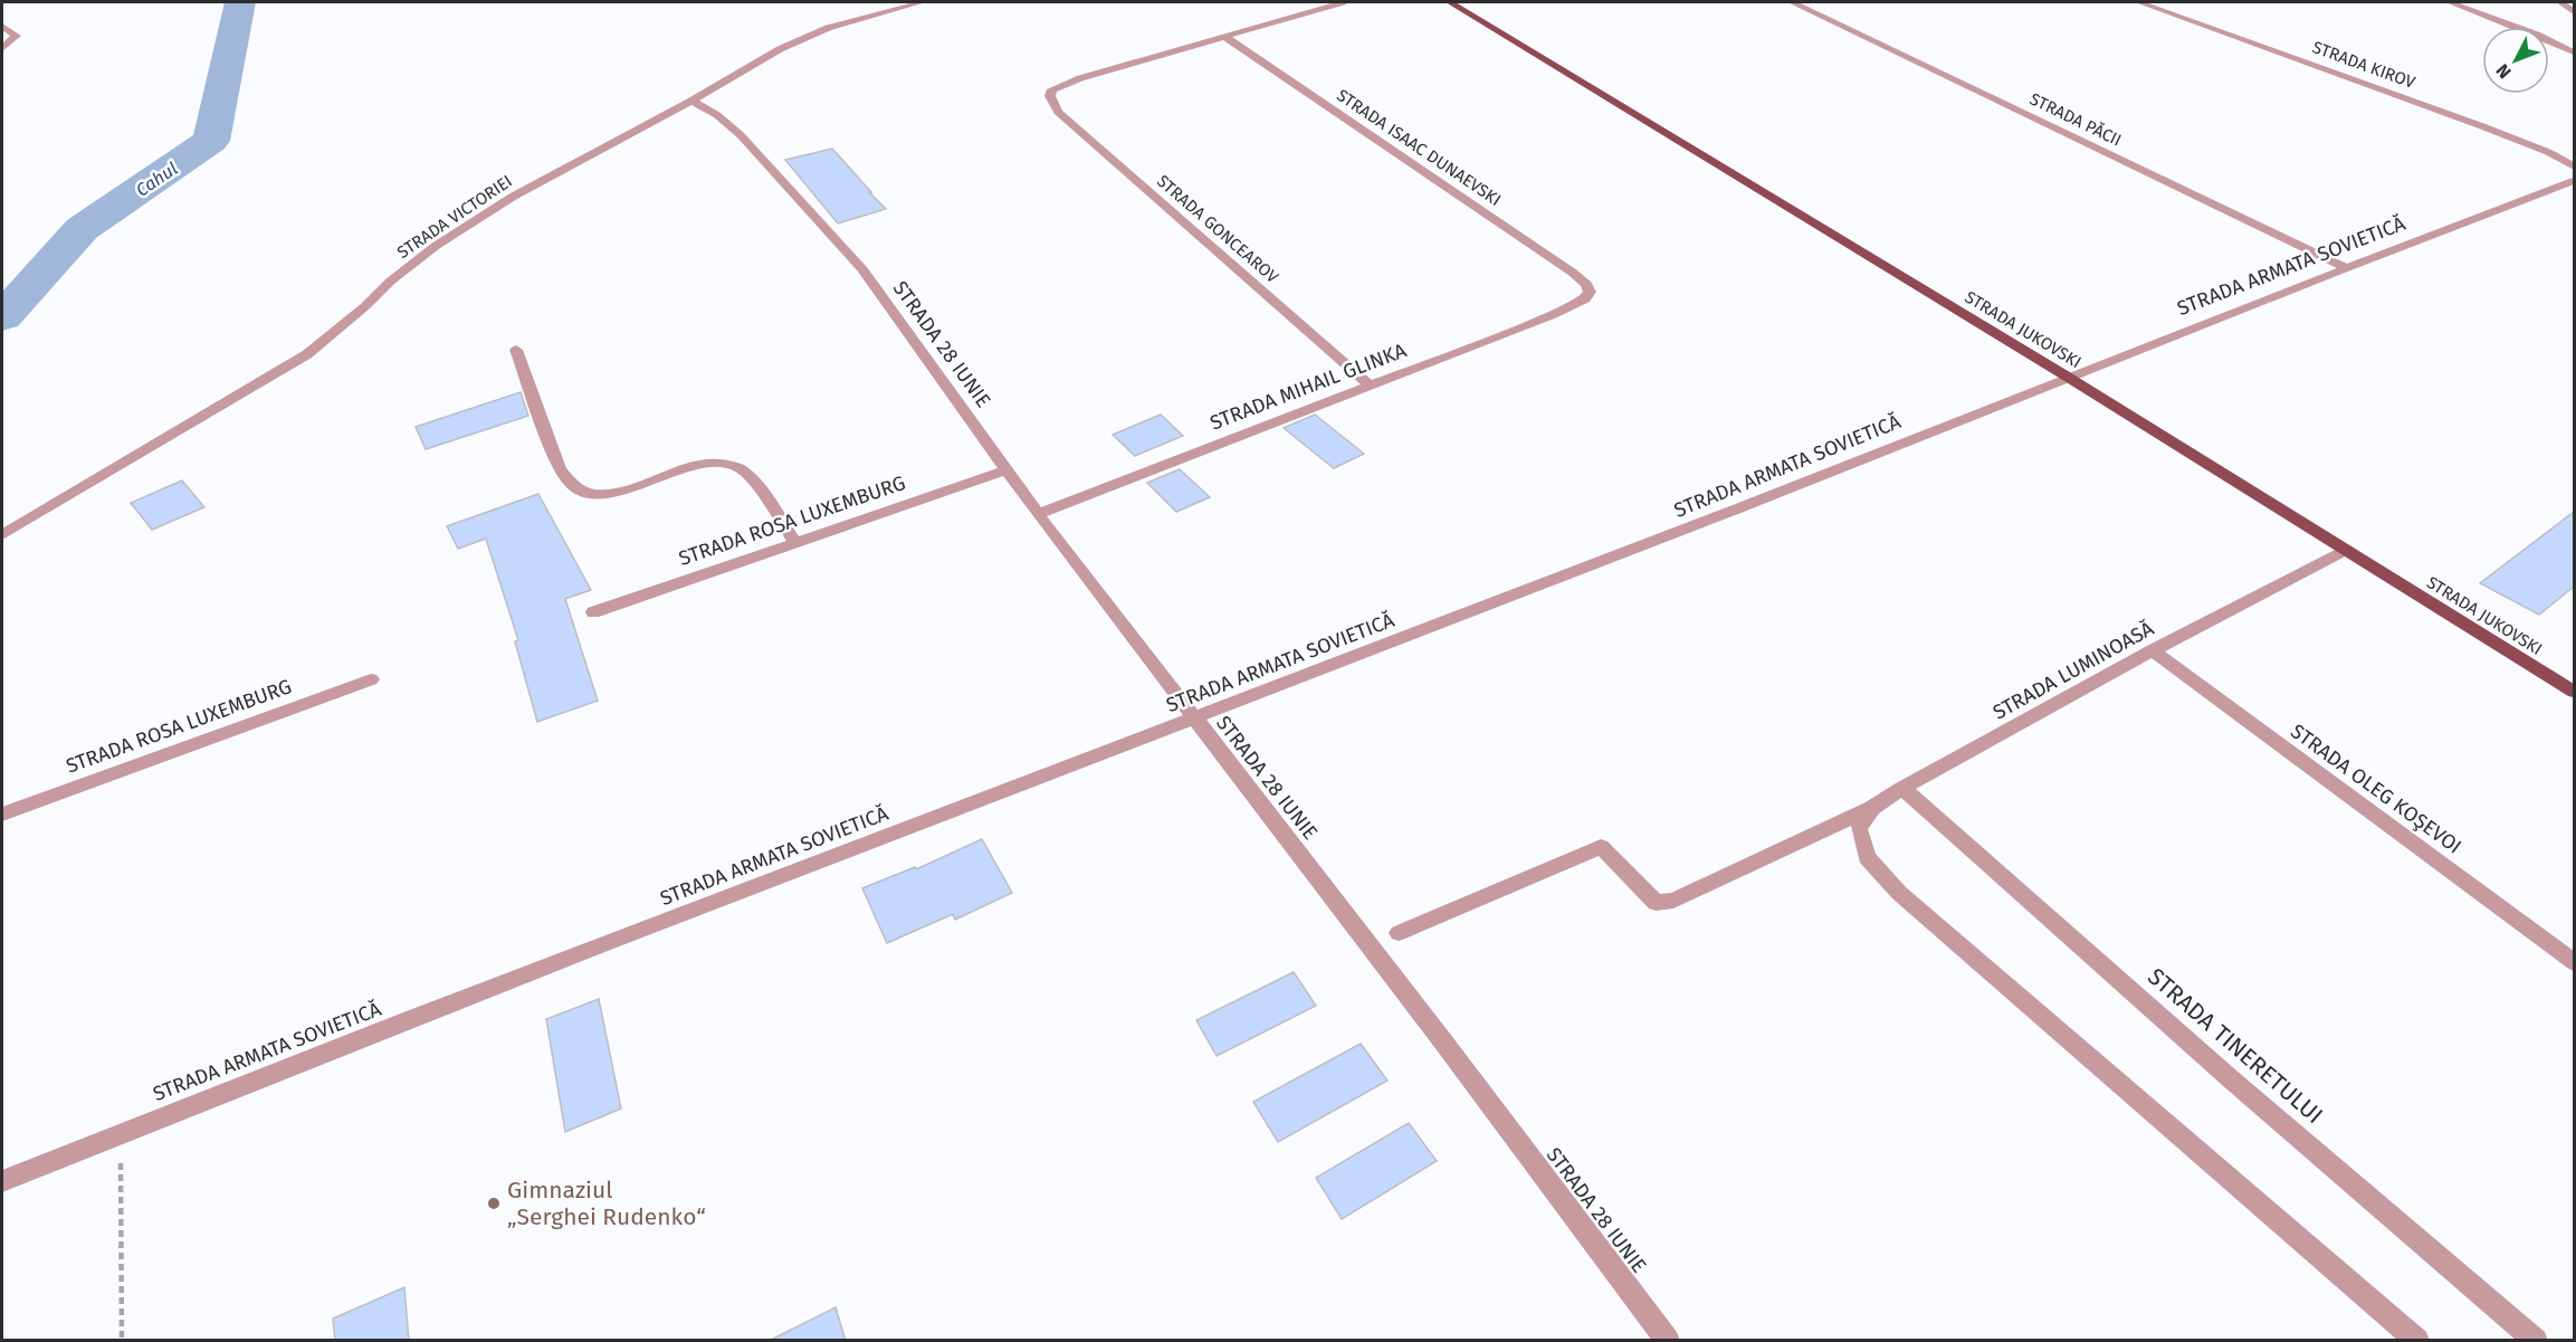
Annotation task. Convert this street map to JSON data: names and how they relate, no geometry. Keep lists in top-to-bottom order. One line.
{"streets":{"main road":["STRADA JUKOVSKI"],"street":["STRADA KIROV","STRADA PĂCII","STRADA ISAAC DUNAEVSKI","STRADA VICTORIEI","STRADA GONCEAROV","STRADA ARMATA SOVIETICĂ","STRADA 28 IUNIE","STRADA MIHAIL GLINKA","STRADA ROSA LUXEMBURG","STRADA LUMINOASĂ","STRADA OLEG KOŞEVOI","STRADA TINERETULUI"]},"crossings":[["STRADA PĂCII","STRADA ARMATA SOVIETICĂ"],["STRADA ISAAC DUNAEVSKI","STRADA GONCEAROV"],["STRADA ISAAC DUNAEVSKI","STRADA MIHAIL GLINKA"],["STRADA VICTORIEI","STRADA 28 IUNIE"],["STRADA GONCEAROV","STRADA MIHAIL GLINKA"],["STRADA ARMATA SOVIETICĂ","STRADA JUKOVSKI"],["STRADA ARMATA SOVIETICĂ","STRADA 28 IUNIE"],["STRADA JUKOVSKI","STRADA LUMINOASĂ"],["STRADA 28 IUNIE","STRADA MIHAIL GLINKA"],["STRADA 28 IUNIE","STRADA ROSA LUXEMBURG"],["STRADA LUMINOASĂ","STRADA OLEG KOŞEVOI"],["STRADA LUMINOASĂ","STRADA TINERETULUI"]],"water":["Cahul"],"places":["Gimnaziul „Serghei Rudenko“"],"north":"bottom left"}
